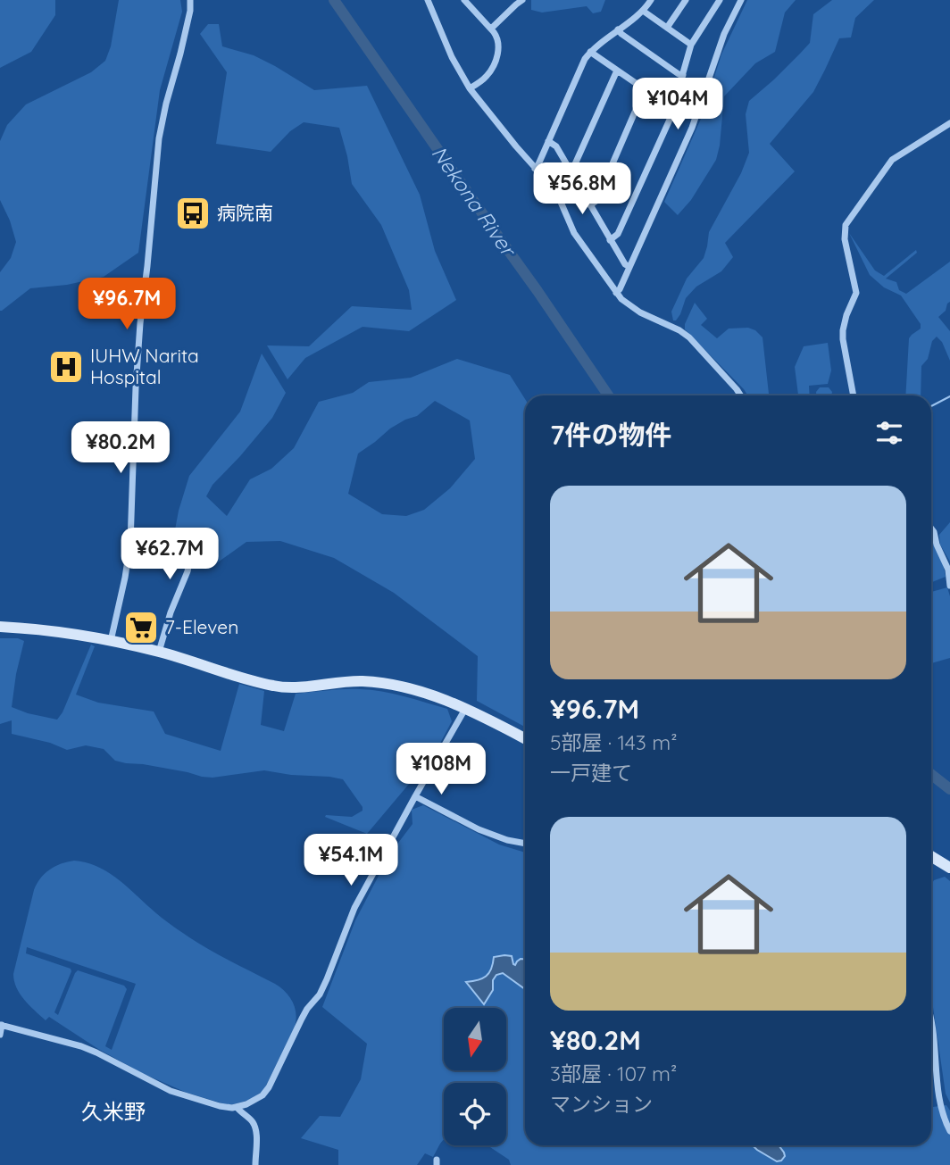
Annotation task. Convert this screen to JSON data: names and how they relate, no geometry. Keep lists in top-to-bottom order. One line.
{"districts":["久米野"],"water":["Nekona River"],"places":{"bus stop":["病院南"],"hospital":["IUHW Narita Hospital"],"supermarket":["7-Eleven"]},"north":"bottom","page":{"price":["¥104M","¥56.8M","¥96.7M","¥80.2M","¥62.7M","¥108M","¥54.1M"],"heading":"7件の物件","list":[{"name":"¥96.7M","note":"5部屋 · 143 m² · 一戸建て"},{"name":"¥80.2M","note":"3部屋 · 107 m² · マンション"}]}}
